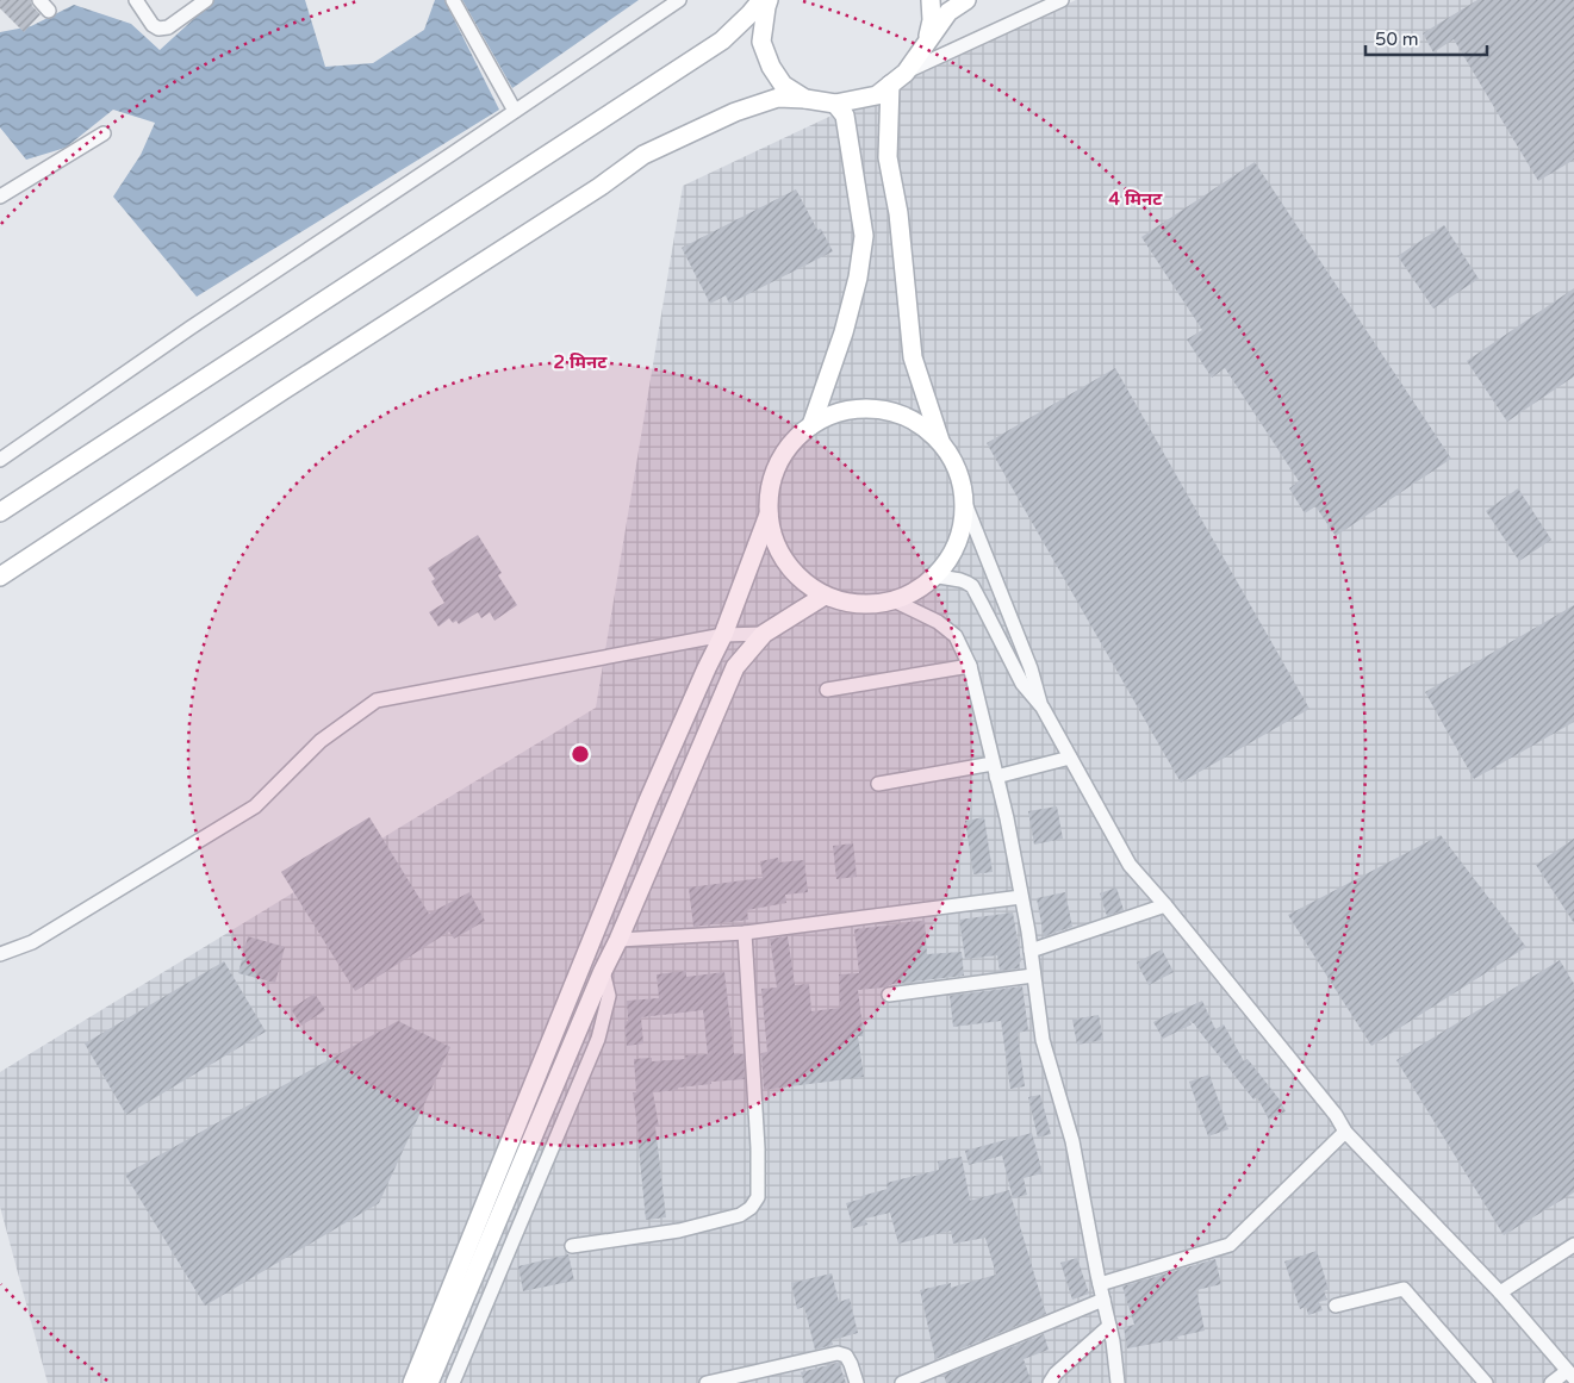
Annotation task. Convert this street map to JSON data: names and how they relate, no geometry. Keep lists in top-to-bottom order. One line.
{"scale_bar":"50 m","rings":["4 मिनट","2 मिनट"]}
